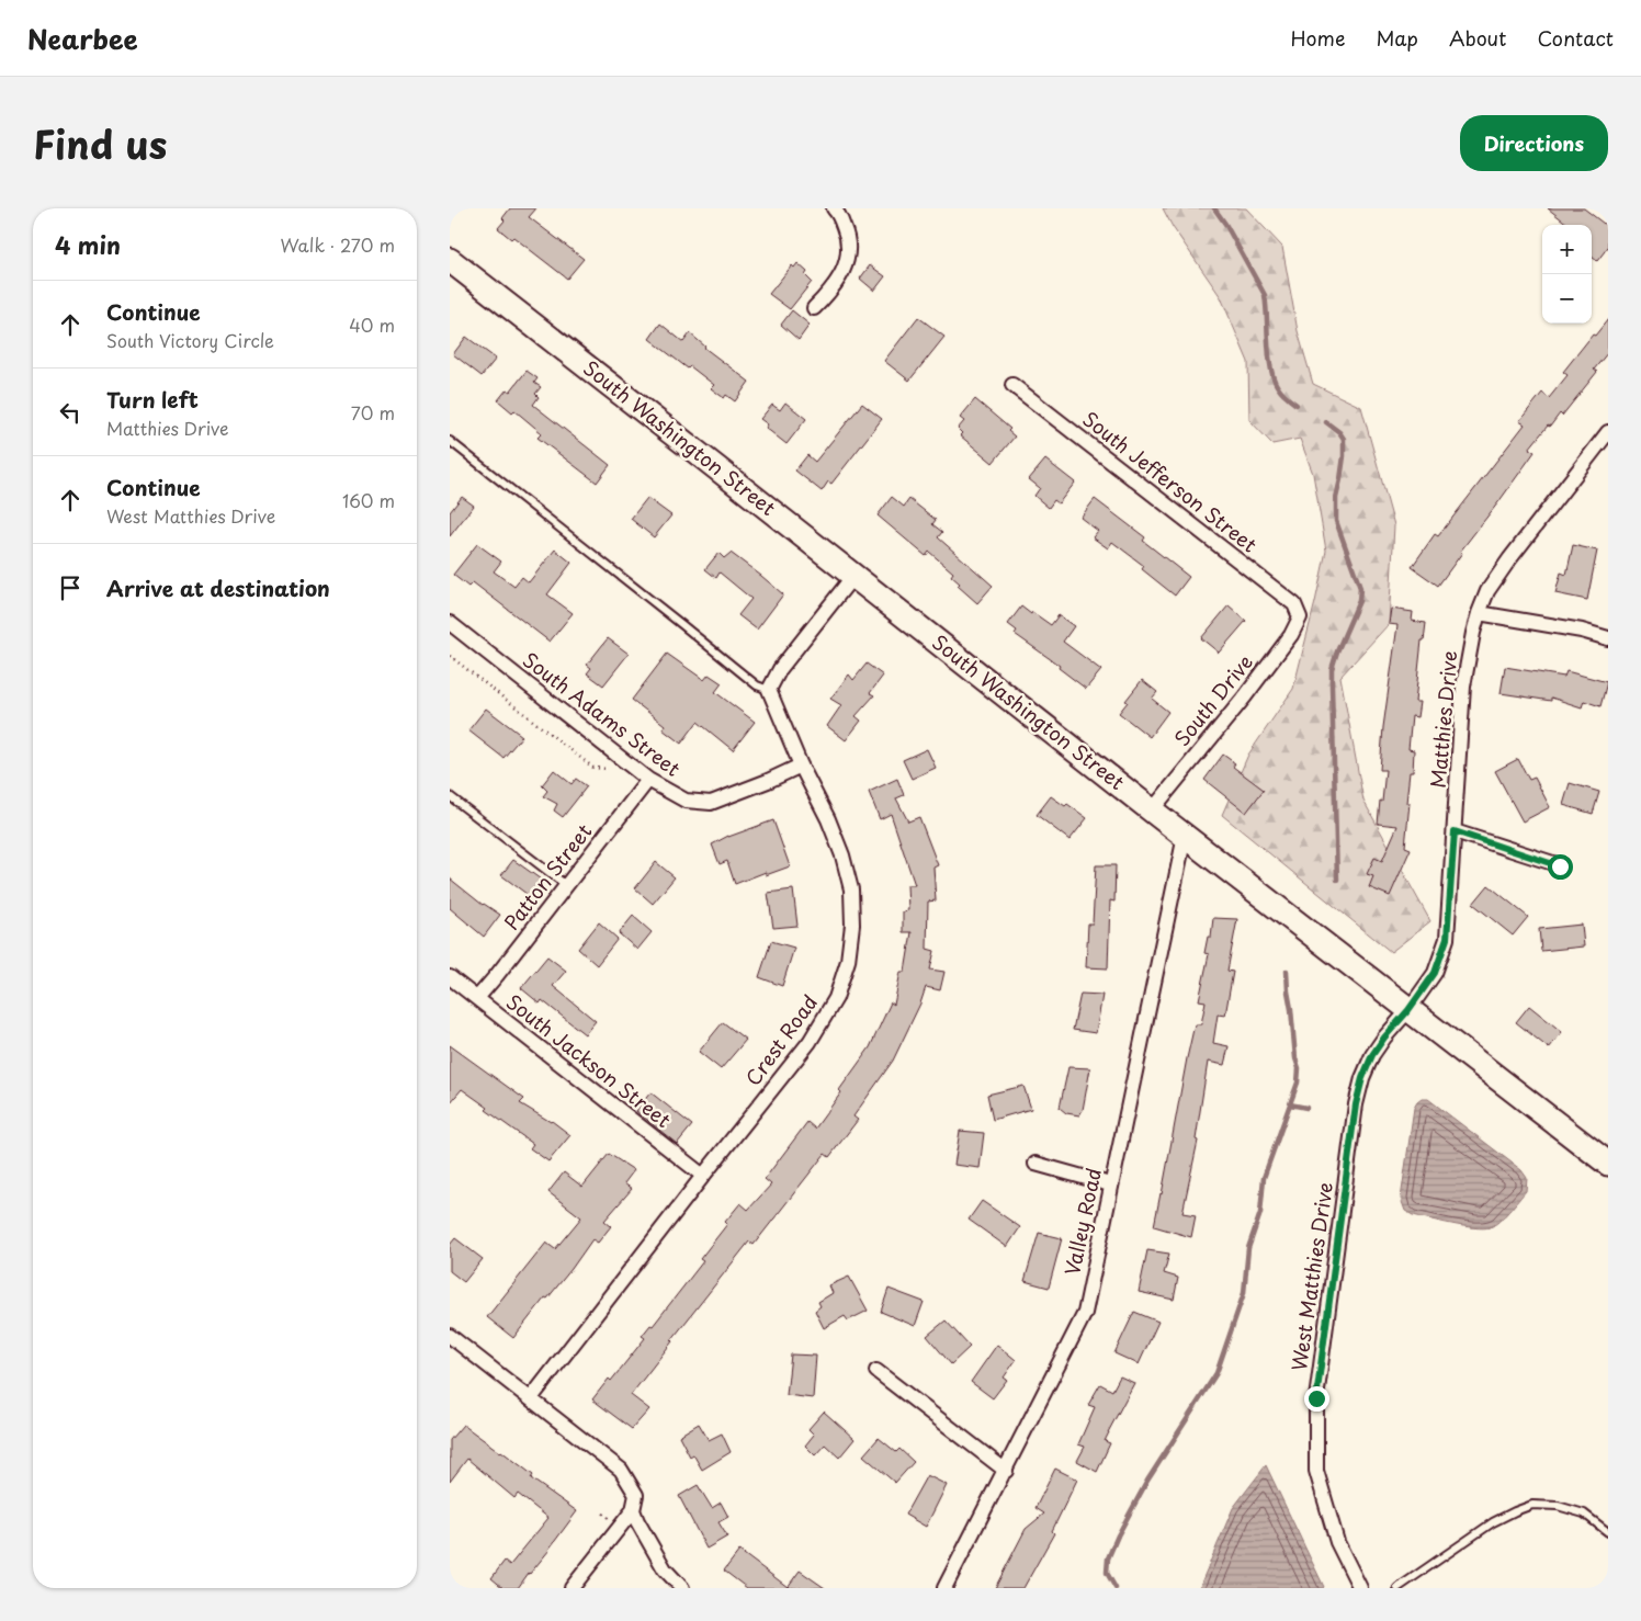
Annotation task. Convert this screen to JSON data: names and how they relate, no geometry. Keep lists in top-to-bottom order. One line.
{"streets":{"main road":["South Washington Street"],"street":["South Jefferson Street","South Drive","South Adams Street","Matthies Drive","Patton Street","Crest Road","South Jackson Street","Valley Road","West Matthies Drive"]},"crossings":[["South Washington Street","South Drive"],["South Washington Street","Matthies Drive"],["South Washington Street","Valley Road"],["South Washington Street","West Matthies Drive"],["South Jefferson Street","South Drive"],["South Adams Street","Patton Street"],["South Adams Street","Crest Road"],["Matthies Drive","West Matthies Drive"],["Patton Street","South Jackson Street"],["Crest Road","South Jackson Street"]],"page":{"header":"Nearbee","nav":["Home","Map","About","Contact"],"title":"Find us","buttons":"Directions","heading":["4 min","Walk · 270 m"],"map_buttons":["+","−"],"list":[["Continue","South Victory Circle","40 m"],["Turn left","Matthies Drive","70 m"],["Continue","West Matthies Drive","160 m"],"Arrive at destination"]}}
